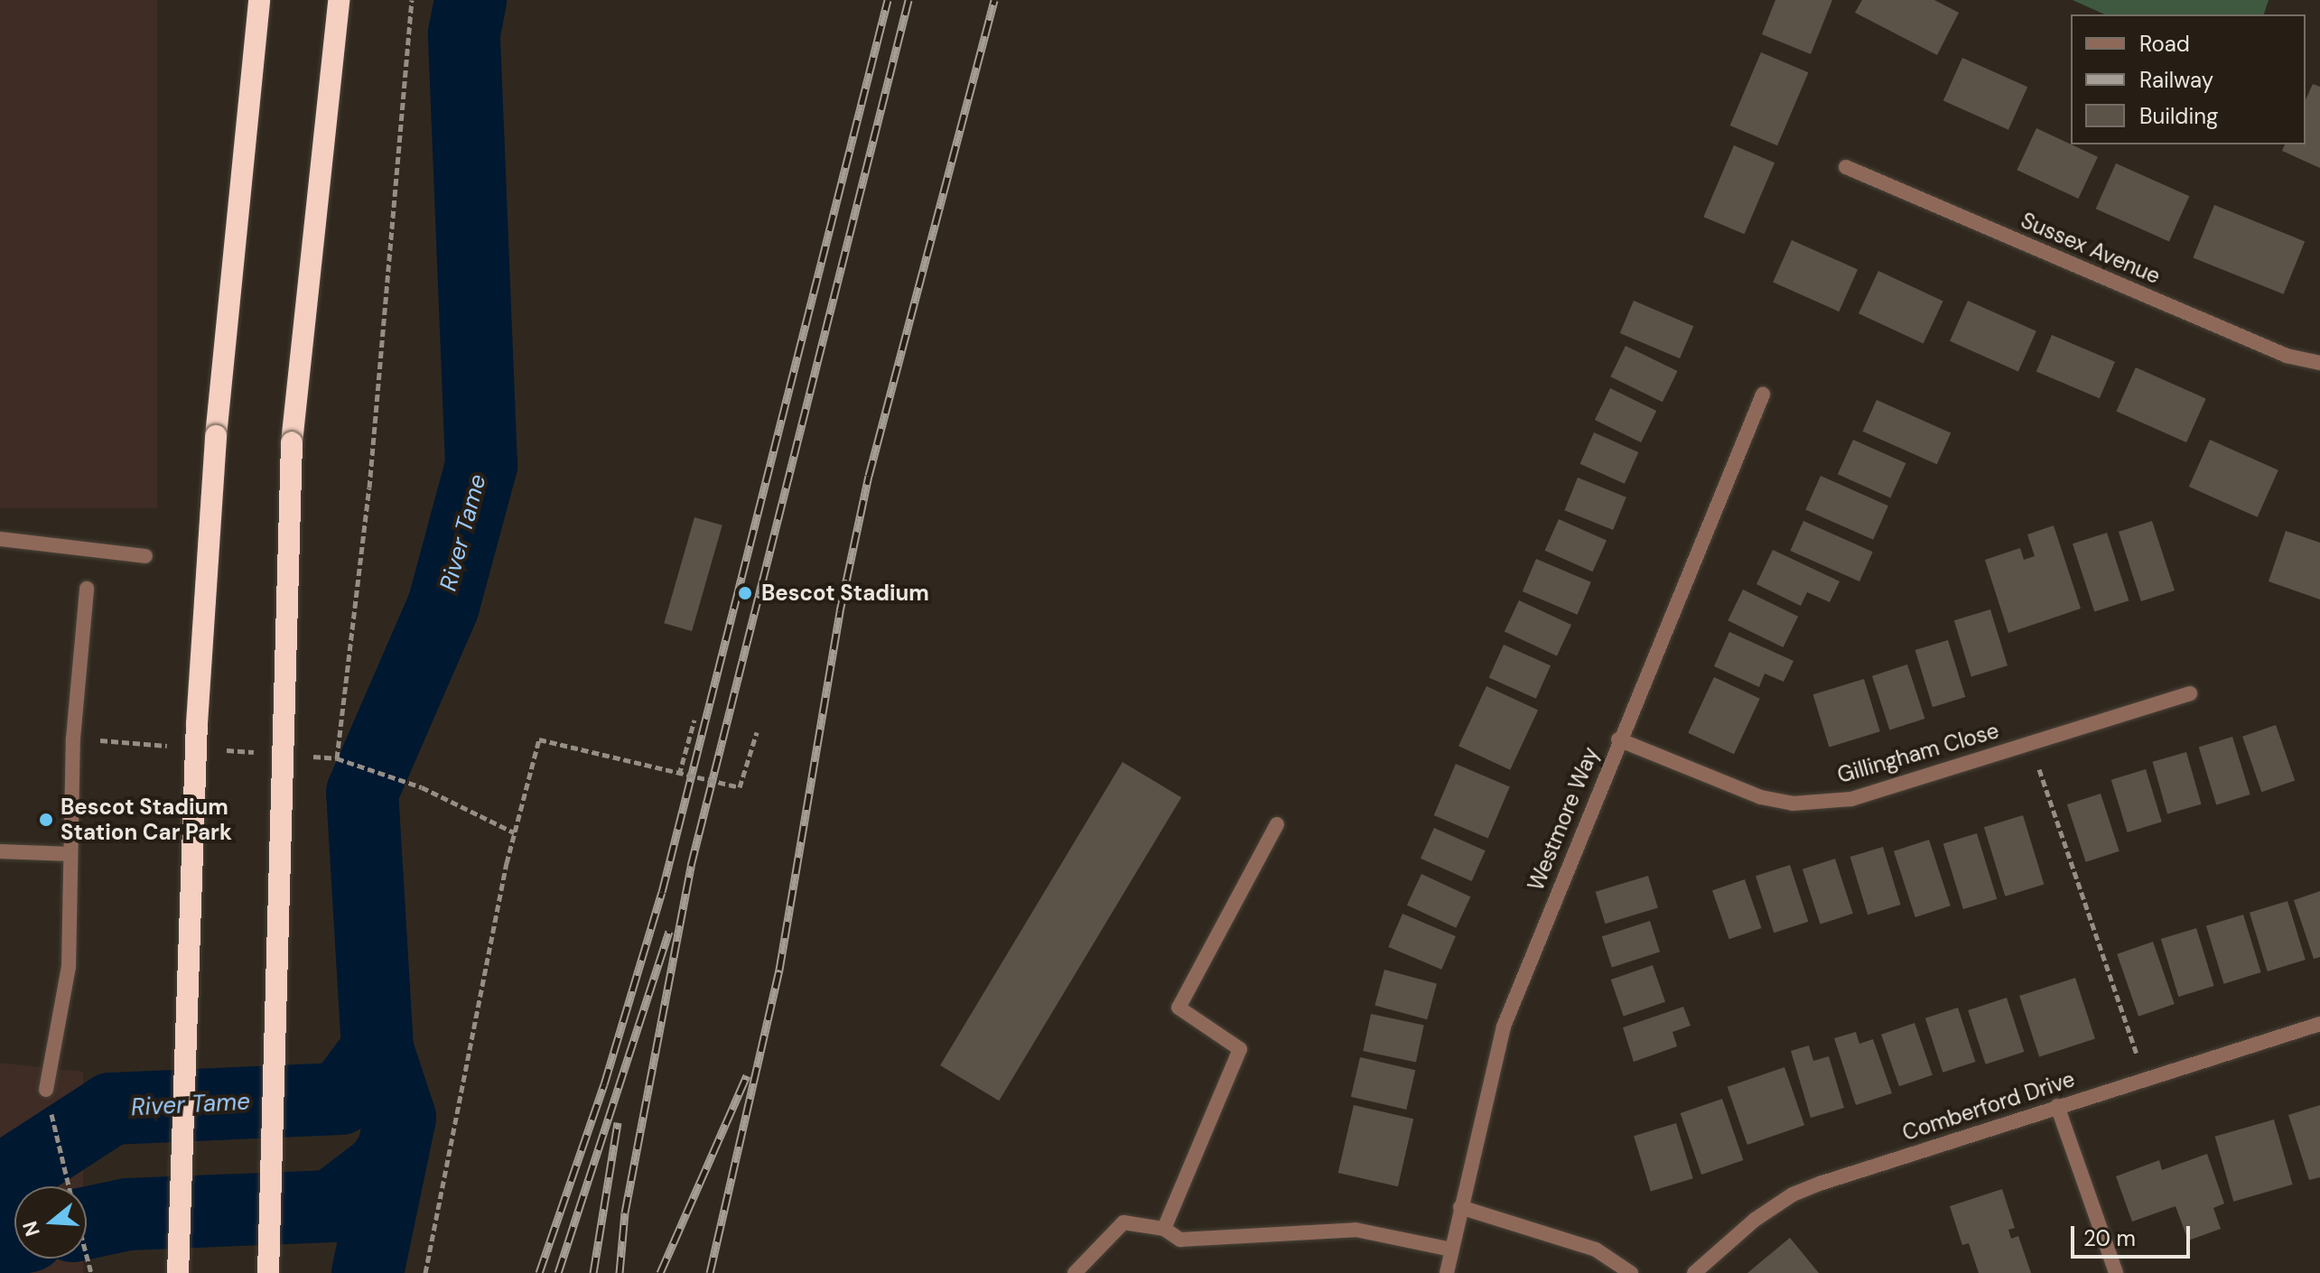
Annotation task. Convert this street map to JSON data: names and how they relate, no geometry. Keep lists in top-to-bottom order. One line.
{"streets":{"street":["Sussex Avenue","Gillingham Close","Westmore Way","Comberford Drive"]},"crossings":[["Gillingham Close","Westmore Way"]],"water":["River Tame"],"places":["Bescot Stadium","Bescot Stadium Station Car Park"],"legend":["Road","Railway","Building"],"scale_bar":"20 m","north":"left"}
